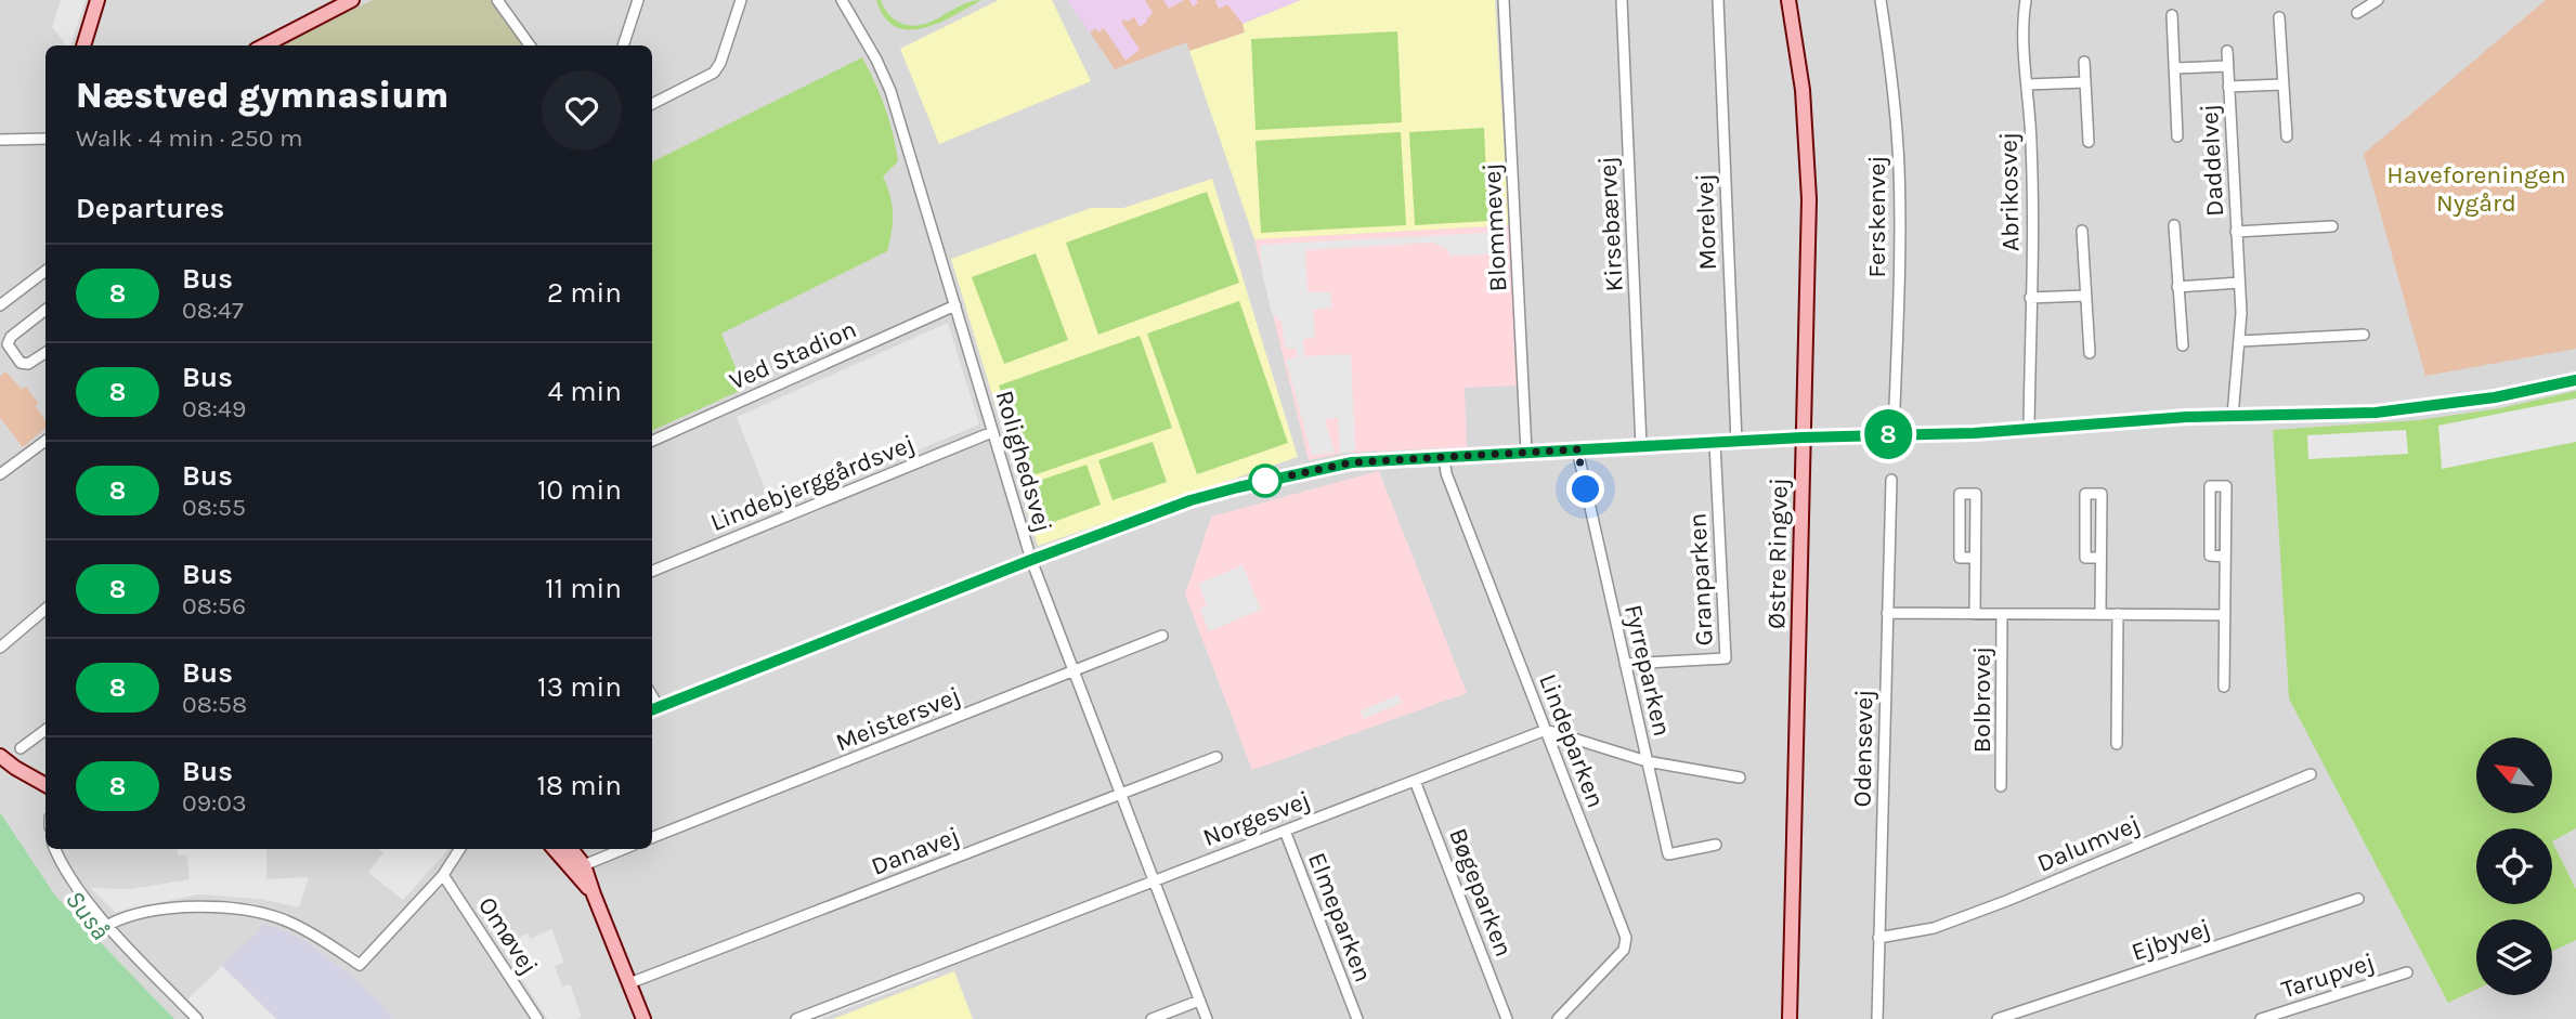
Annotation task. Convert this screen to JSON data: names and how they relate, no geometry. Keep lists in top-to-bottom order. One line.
{"streets":{"street":["Daddelvej","Abrikosvej","Ferskenvej","Morelvej","Kirsebærvej","Blommevej","Ved Stadion","Rolighedsvej","Lindebjerggårdsvej","Østre Ringvej","Granparken","Fyrreparken","Bolbrovej","Meistersvej","Lindeparken","Odensevej","Norgesvej","Dalumvej","Danavej","Bøgeparken","Elmeparken","Omøvej","Ejbyvej","Tarupvej"]},"crossings":[["Ved Stadion","Rolighedsvej"],["Rolighedsvej","Lindebjerggårdsvej"],["Rolighedsvej","Meistersvej"],["Rolighedsvej","Norgesvej"],["Rolighedsvej","Danavej"],["Granparken","Fyrreparken"],["Bolbrovej","Odensevej"],["Lindeparken","Norgesvej"],["Odensevej","Dalumvej"],["Norgesvej","Bøgeparken"],["Norgesvej","Elmeparken"]],"water":["Suså"],"parks":["Haveforeningen Nygård"],"lines":["bus line 8"],"north":"top left","page":{"on_map":"8","heading":[["Næstved gymnasium","Walk · 4 min · 250 m"],"Departures"],"list":[{"mark":"8","name":"Bus","note":"08:47","value":"2 min"},{"mark":"8","name":"Bus","note":"08:49","value":"4 min"},{"mark":"8","name":"Bus","note":"08:55","value":"10 min"},{"mark":"8","name":"Bus","note":"08:56","value":"11 min"},{"mark":"8","name":"Bus","note":"08:58","value":"13 min"},{"mark":"8","name":"Bus","note":"09:03","value":"18 min"}]}}
